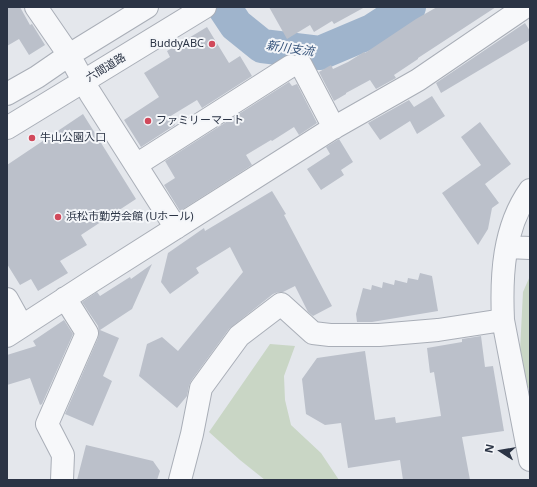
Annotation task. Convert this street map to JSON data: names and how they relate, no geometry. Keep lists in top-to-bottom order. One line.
{"streets":{"street":["六間道路"]},"water":["新川支流"],"places":["BuddyABC","ファミリーマート","牛山公園入口","浜松市勤労会館 (Uホール)"],"north":"left"}
